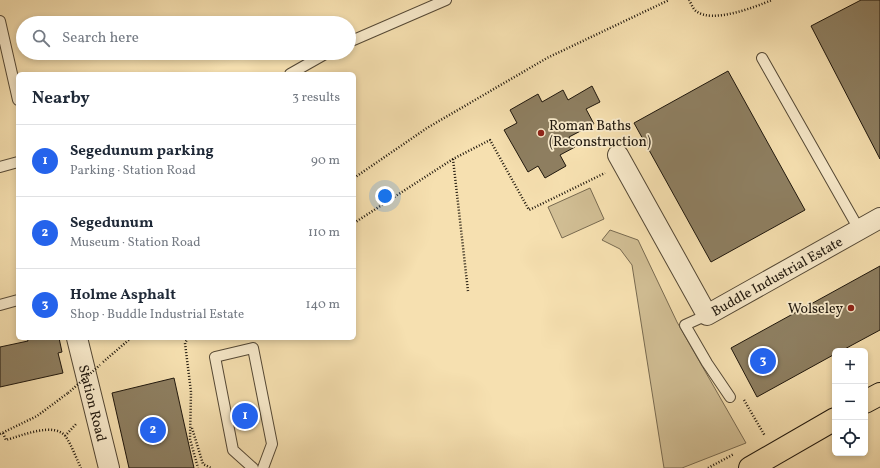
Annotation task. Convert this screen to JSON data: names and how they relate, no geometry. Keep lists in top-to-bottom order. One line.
{"streets":{"street":["Buddle Industrial Estate","Station Road"]},"places":["Roman Baths (Reconstruction)","Wolseley"],"page":{"search":"Search here","heading":["Nearby","3 results"],"list":[{"mark":"1","name":"Segedunum parking","note":"Parking · Station Road","value":"90 m"},{"mark":"2","name":"Segedunum","note":"Museum · Station Road","value":"110 m"},{"mark":"3","name":"Holme Asphalt","note":"Shop · Buddle Industrial Estate","value":"140 m"}],"pins":["3","1","2"],"map_buttons":["+","−"]}}
